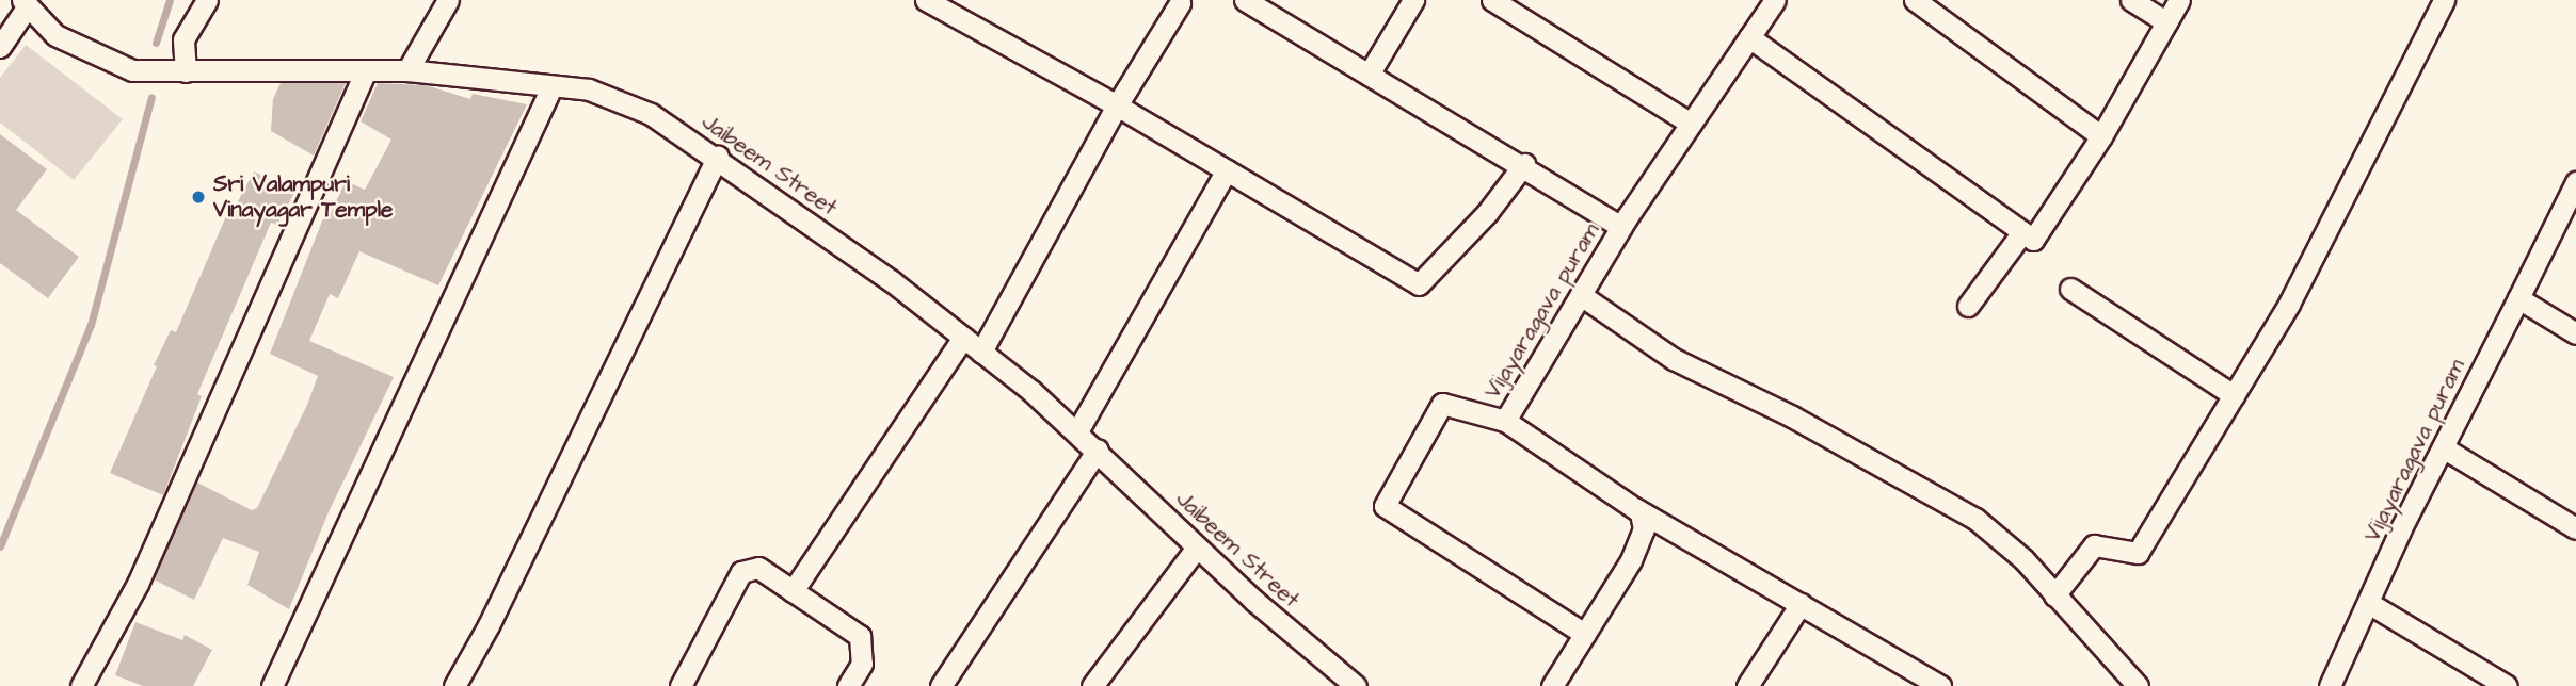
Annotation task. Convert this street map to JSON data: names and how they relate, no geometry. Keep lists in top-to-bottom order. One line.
{"streets":{"street":["Jaibeem Street","Vijayaragava puram"]},"places":["Sri Valampuri Vinayagar Temple"]}
